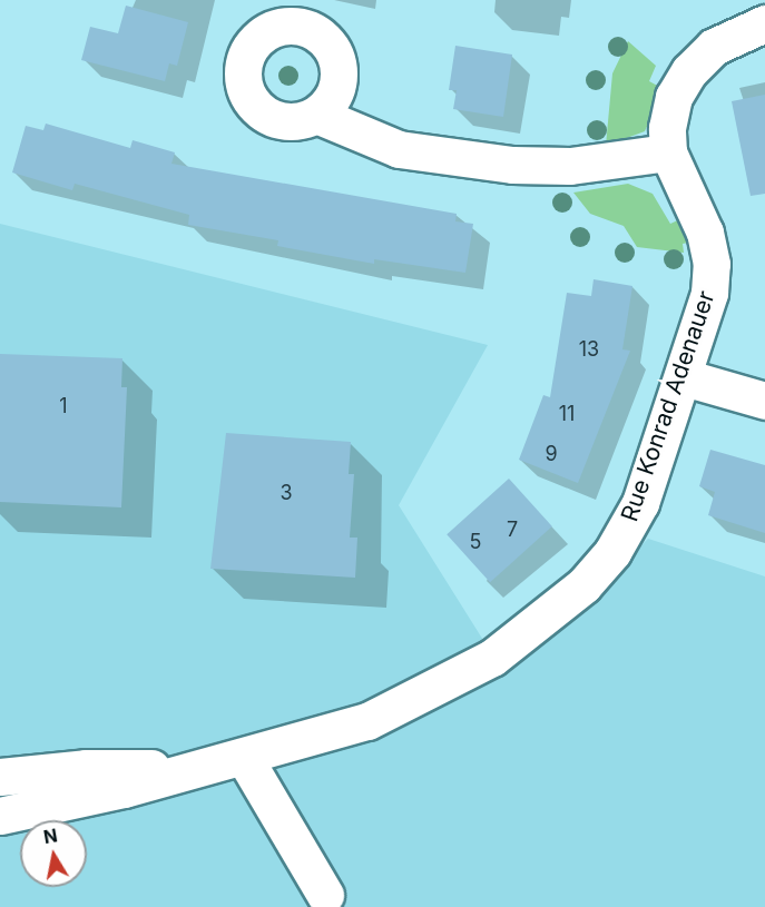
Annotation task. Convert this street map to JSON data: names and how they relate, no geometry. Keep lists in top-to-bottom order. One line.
{"streets":{"street":["Rue Konrad Adenauer"]},"house_numbers":["13","1","11","9","3","7","5"],"north":"top"}
